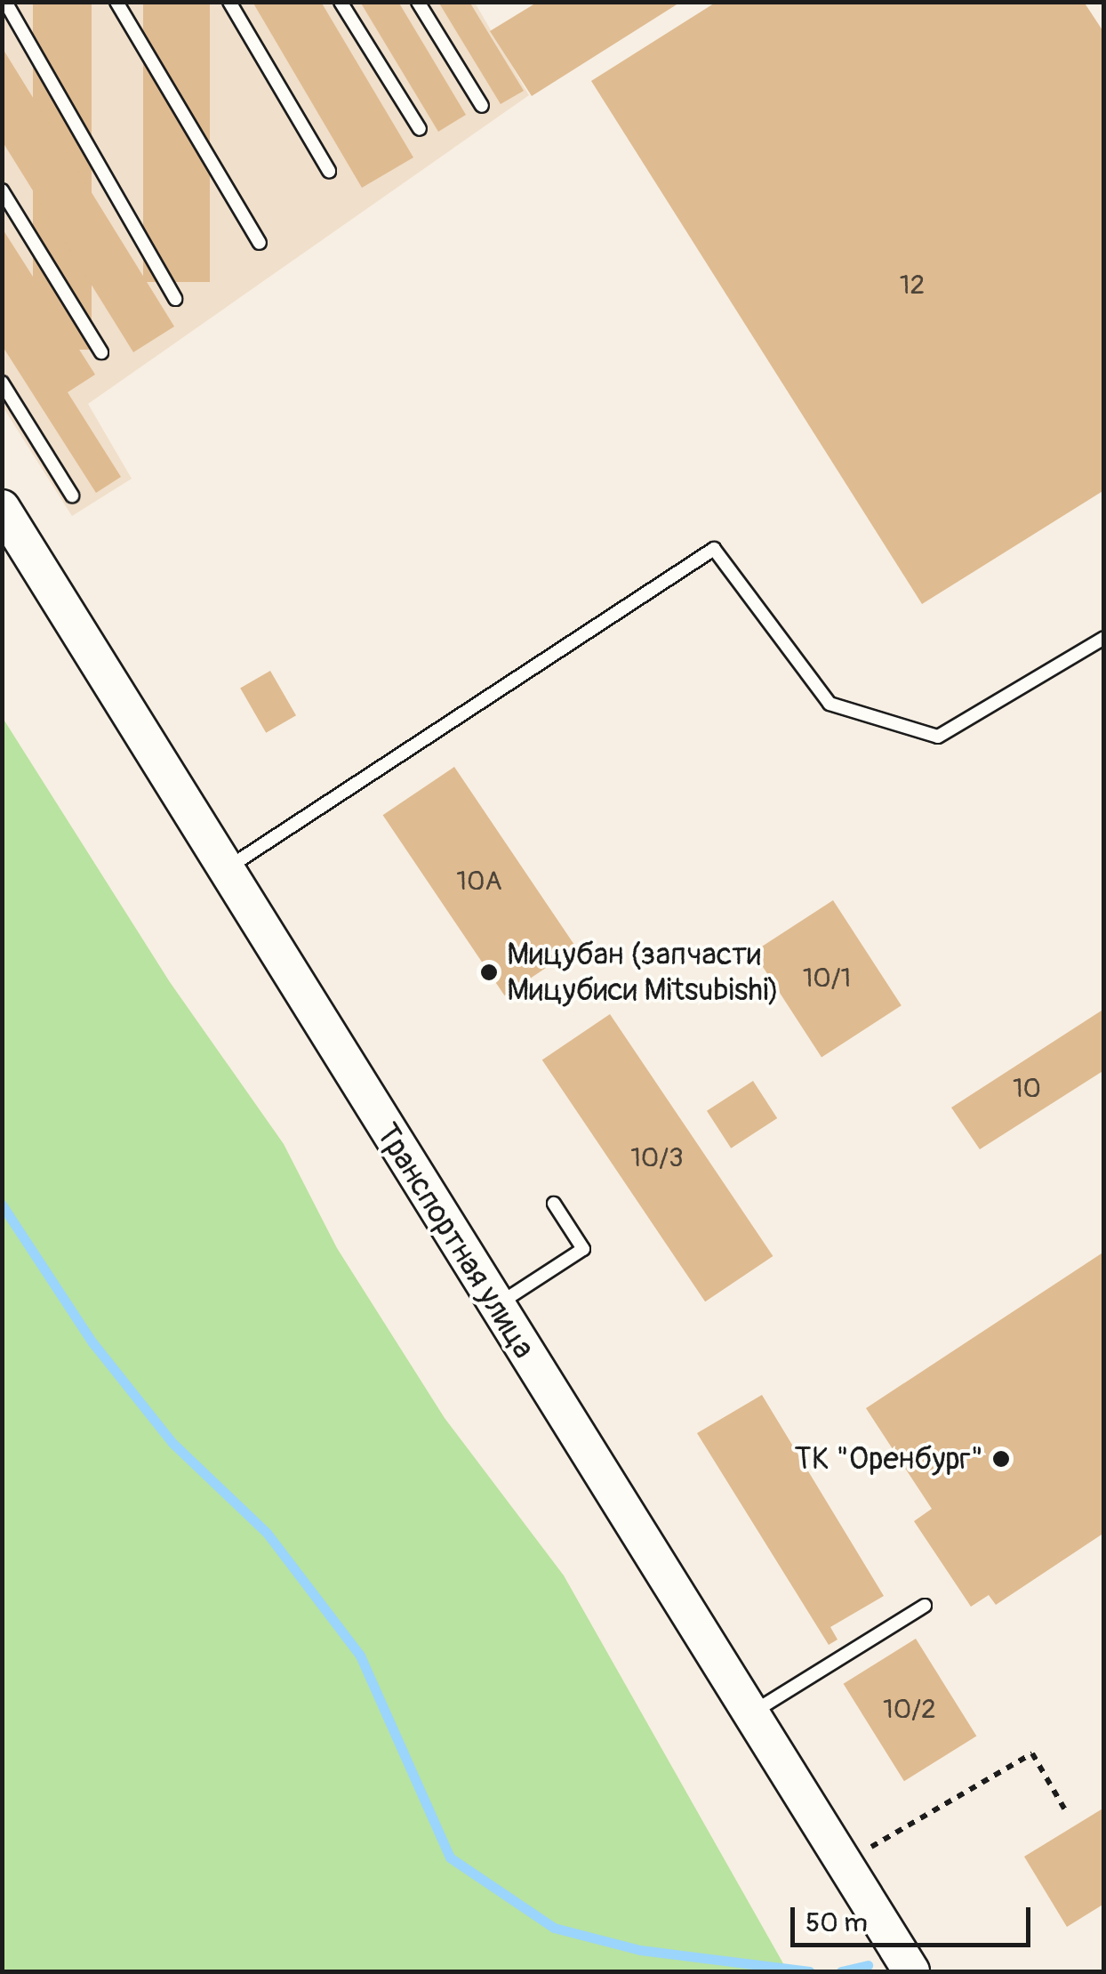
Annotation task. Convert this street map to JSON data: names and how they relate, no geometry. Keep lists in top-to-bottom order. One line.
{"streets":{"street":["Транспортная улица"]},"places":["Мицубан (запчасти Мицубиси Mitsubishi)","ТК \"Оренбург\""],"house_numbers":["12","10А","10/1","10","10/3","10/2"],"scale_bar":"50 m"}
